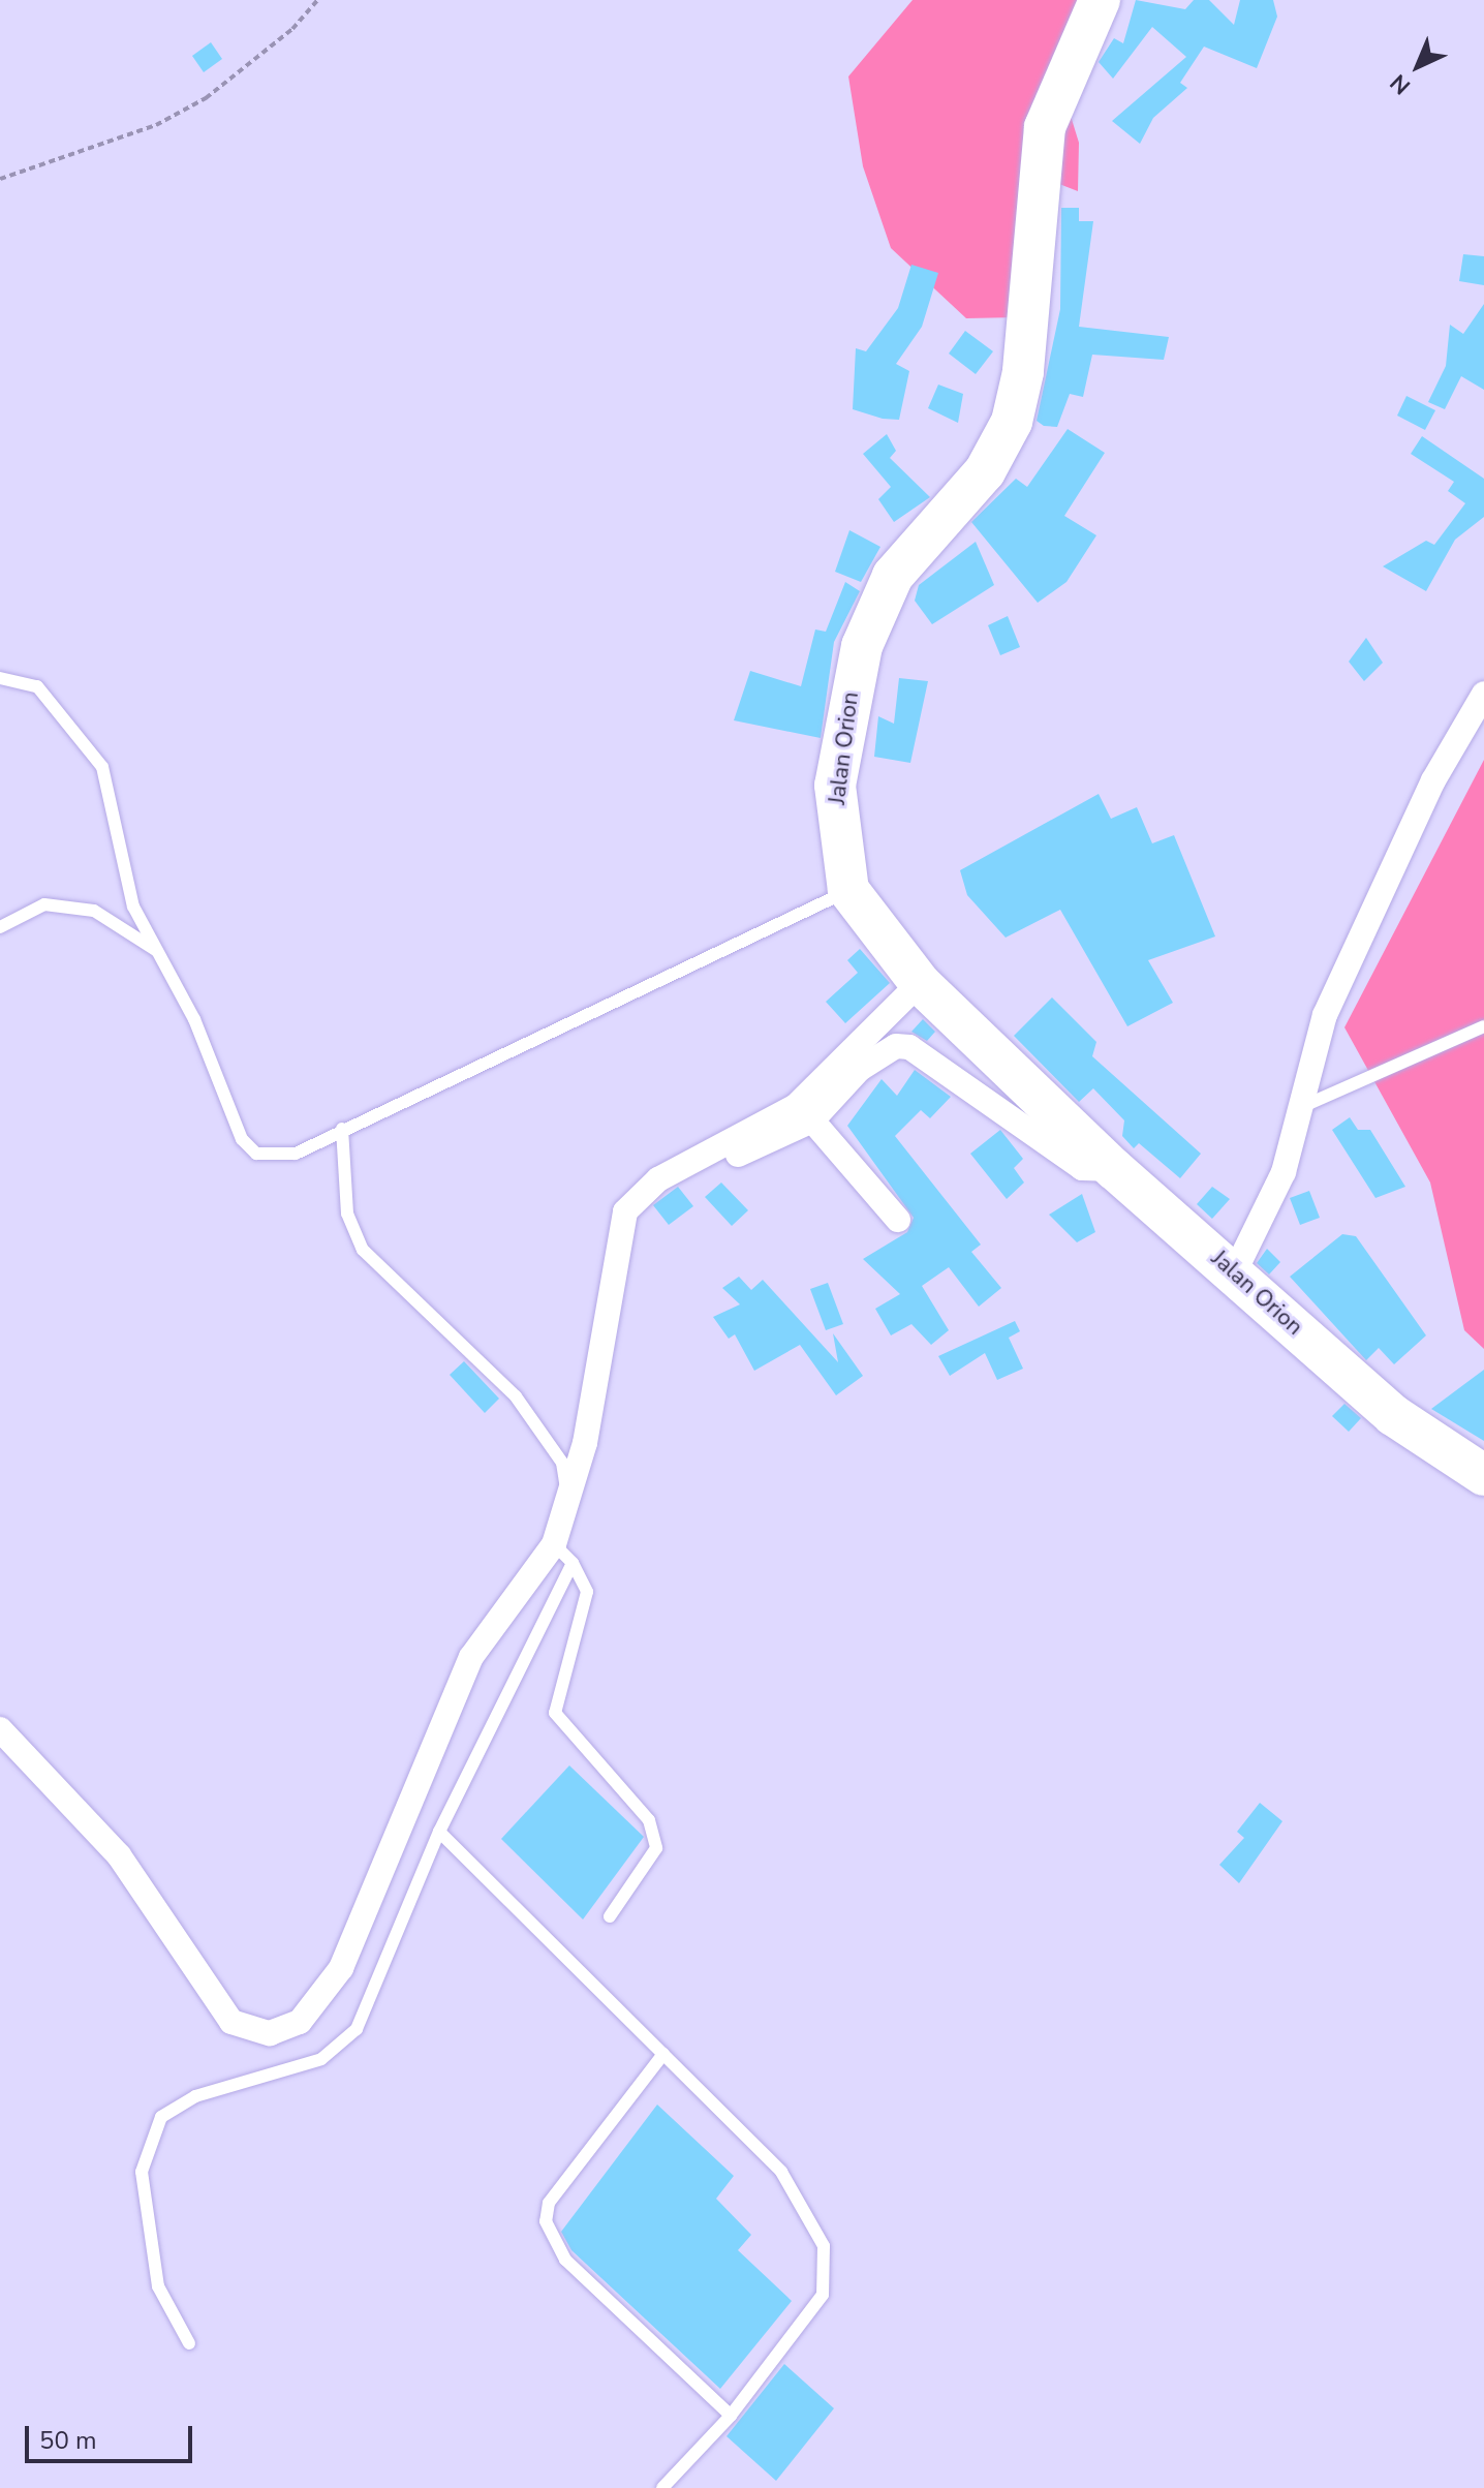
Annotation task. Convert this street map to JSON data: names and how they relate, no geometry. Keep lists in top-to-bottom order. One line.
{"streets":{"highway":["Jalan Orion"]},"scale_bar":"50 m","north":"bottom left"}
